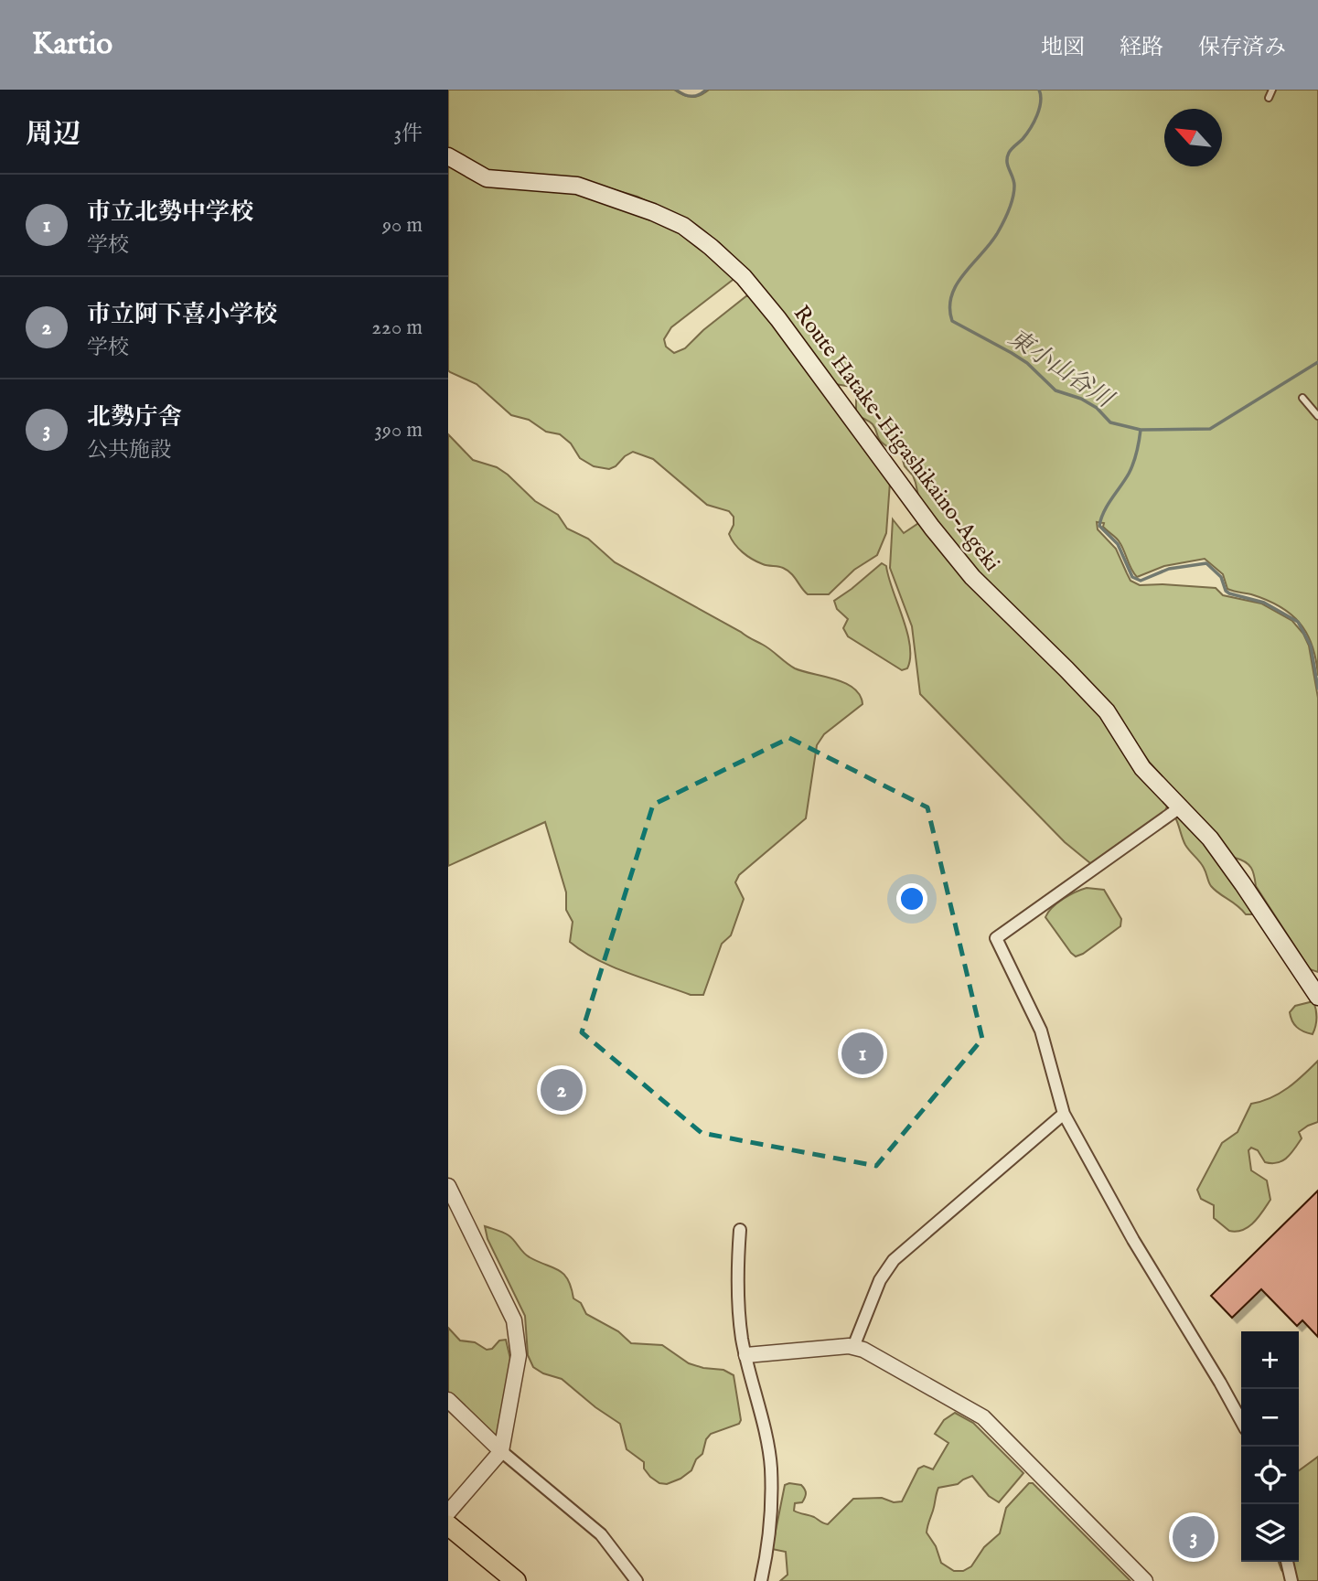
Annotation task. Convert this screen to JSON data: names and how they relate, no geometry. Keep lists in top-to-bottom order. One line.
{"streets":{"main road":["Route Hatake-Higashikaino-Ageki"]},"water":["東小山谷川"],"north":"top left","page":{"header":"Kartio","nav":["地図","経路","保存済み"],"heading":["周辺","3件"],"list":[{"mark":"1","name":"市立北勢中学校","note":"学校","value":"90 m"},{"mark":"2","name":"市立阿下喜小学校","note":"学校","value":"220 m"},{"mark":"3","name":"北勢庁舎","note":"公共施設","value":"390 m"}],"pins":["1","2","3"],"map_buttons":["+","−"]}}
